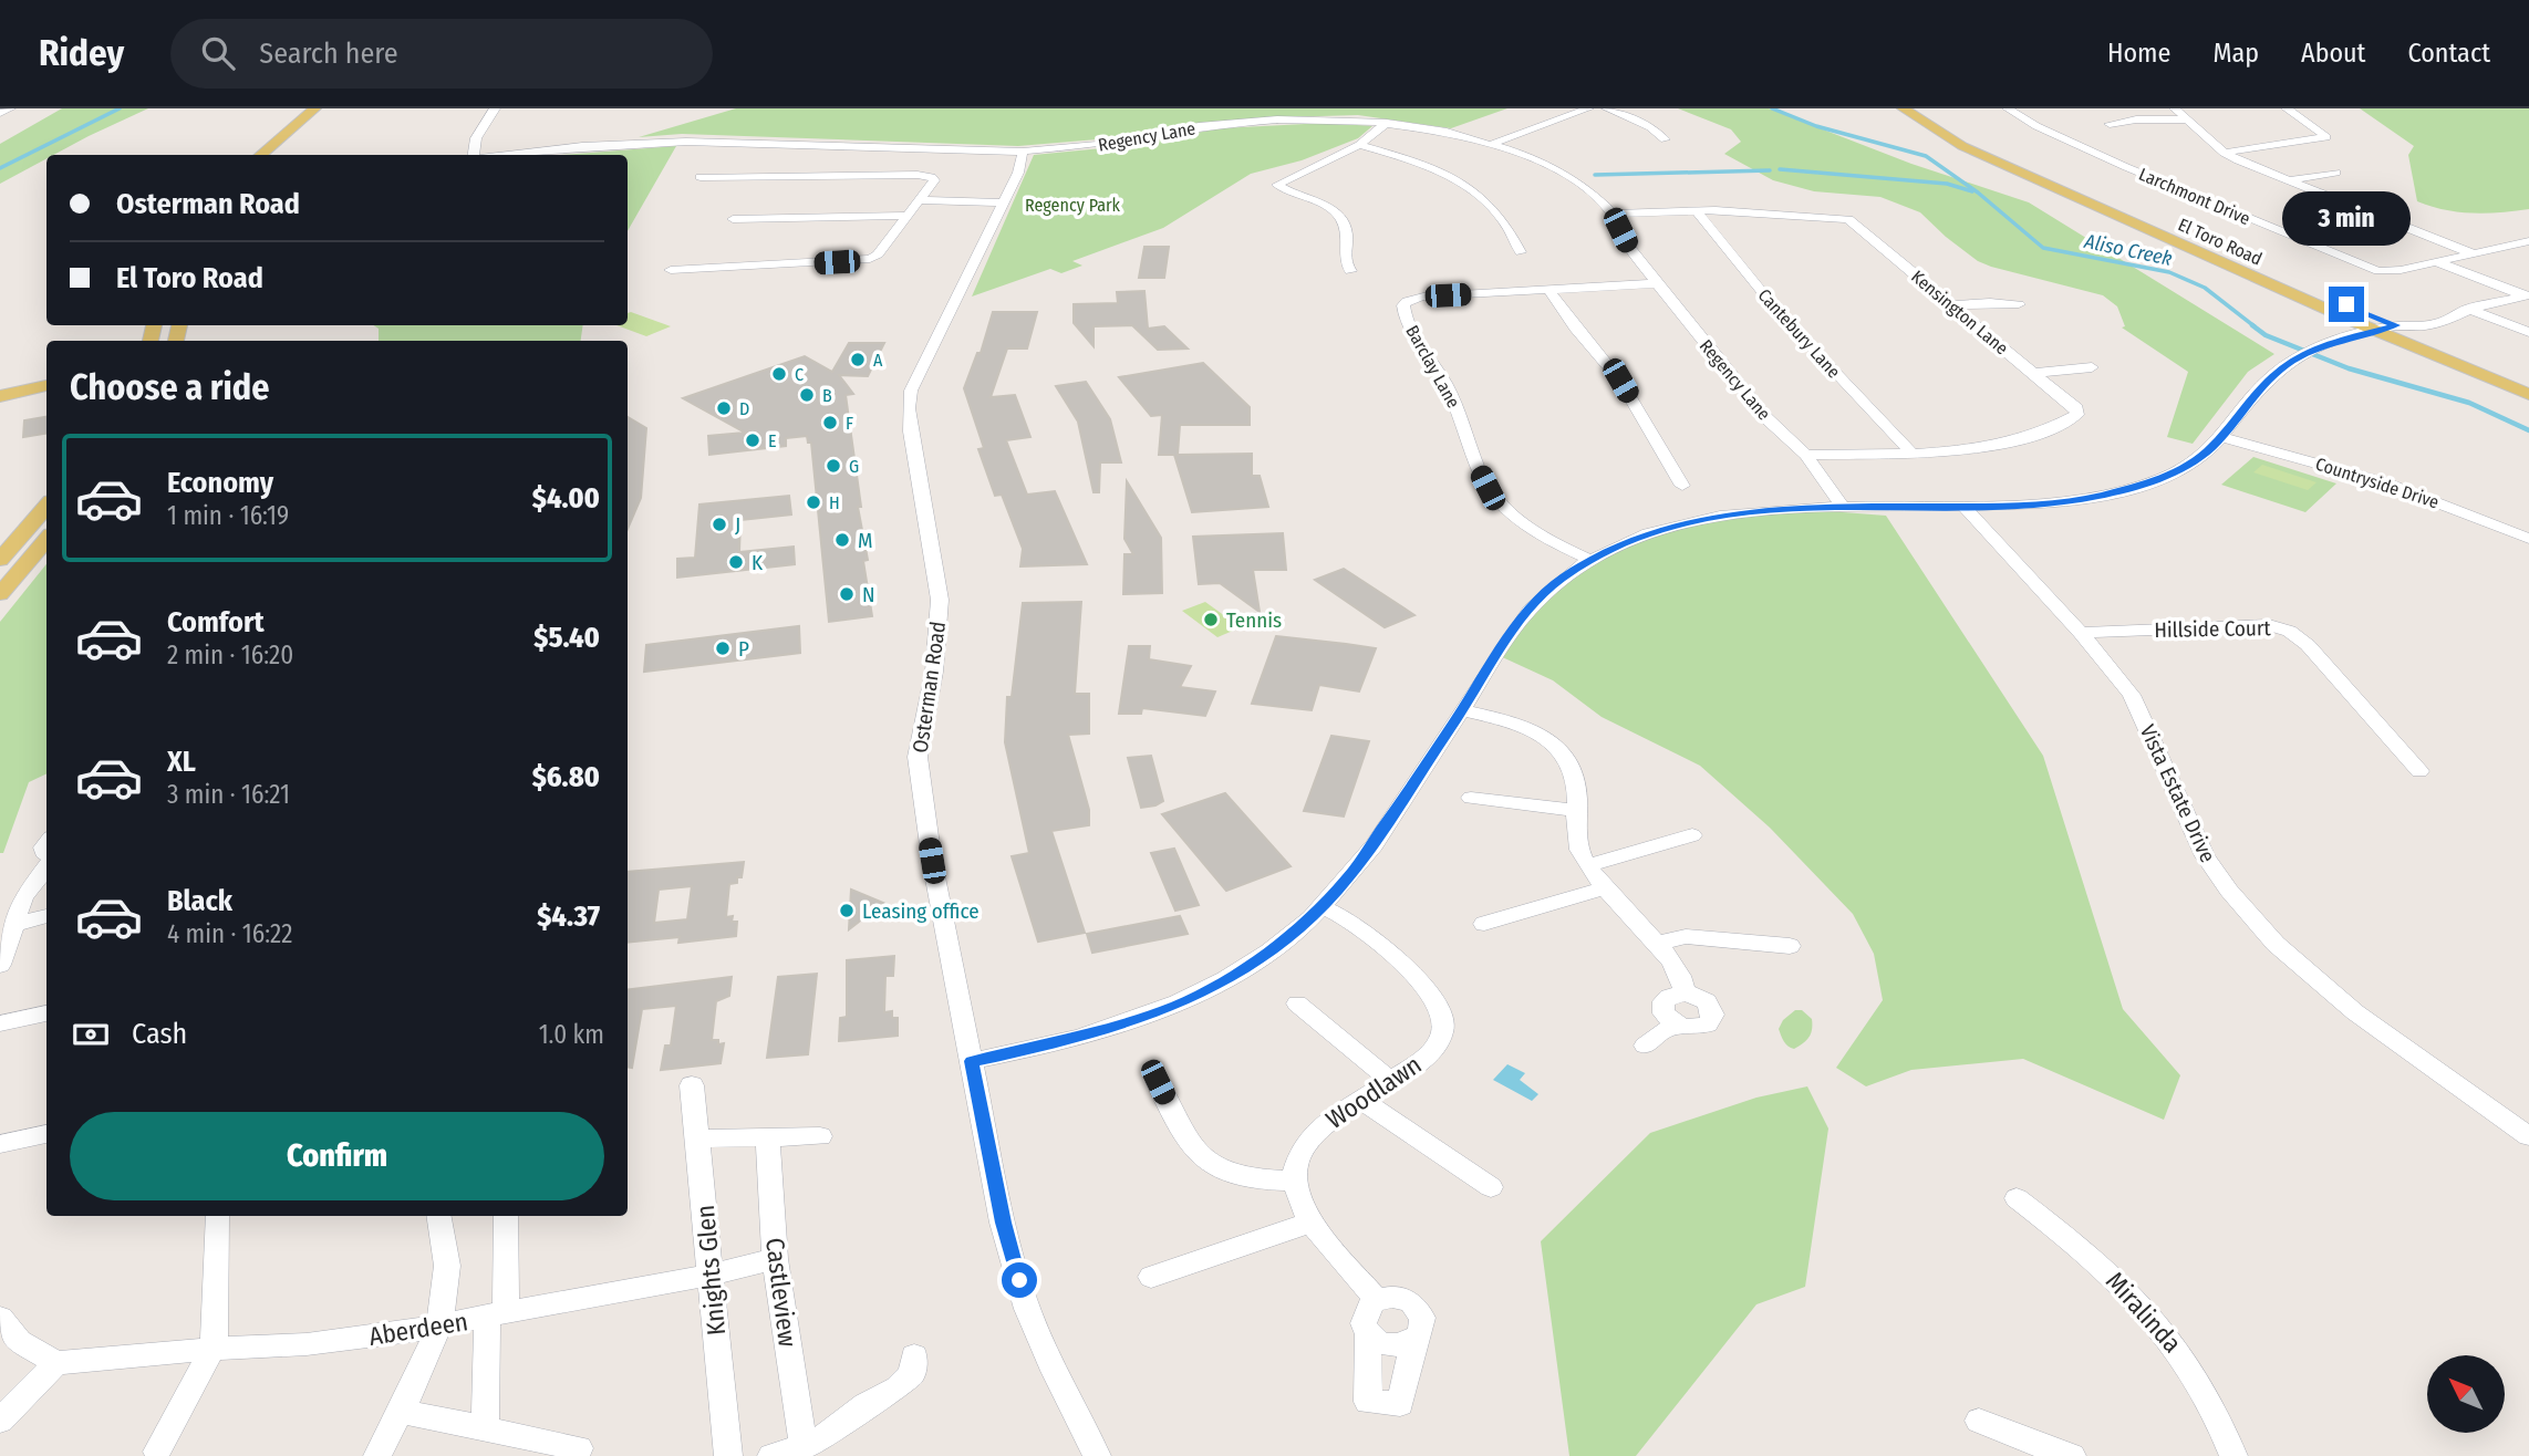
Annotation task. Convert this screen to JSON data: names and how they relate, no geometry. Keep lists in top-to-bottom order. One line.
{"streets":{"main road":["El Toro Road"],"street":["Regency Lane","Larchmont Drive","Kensington Lane","Cantebury Lane","Barclay Lane","Countryside Drive","Hillside Court","Osterman Road","Vista Estate Drive","Woodlawn","Knights Glen","Castleview","Miralinda","Aberdeen"]},"crossings":[["Regency Lane","Osterman Road"],["Kensington Lane","Cantebury Lane"],["Hillside Court","Vista Estate Drive"],["Knights Glen","Aberdeen"],["Castleview","Aberdeen"]],"water":["Aliso Creek"],"parks":["Regency Park"],"places":["A","C","B","D","F","E","G","H","J","M","K","N","Tennis","P","Leasing office"],"north":"top left","page":{"header":"Ridey","search":"Search here","nav":["Home","Map","About","Contact"],"banner":["Osterman Road","El Toro Road"],"bubble":"3 min","heading":"Choose a ride","list":[{"name":"Economy","note":"1 min · 16:19","value":"$4.00"},{"name":"Comfort","note":"2 min · 16:20","value":"$5.40"},{"name":"XL","note":"3 min · 16:21","value":"$6.80"},{"name":"Black","note":"4 min · 16:22","value":"$4.37"}],"pay":["Cash","1.0 km"],"buttons":"Confirm"}}
